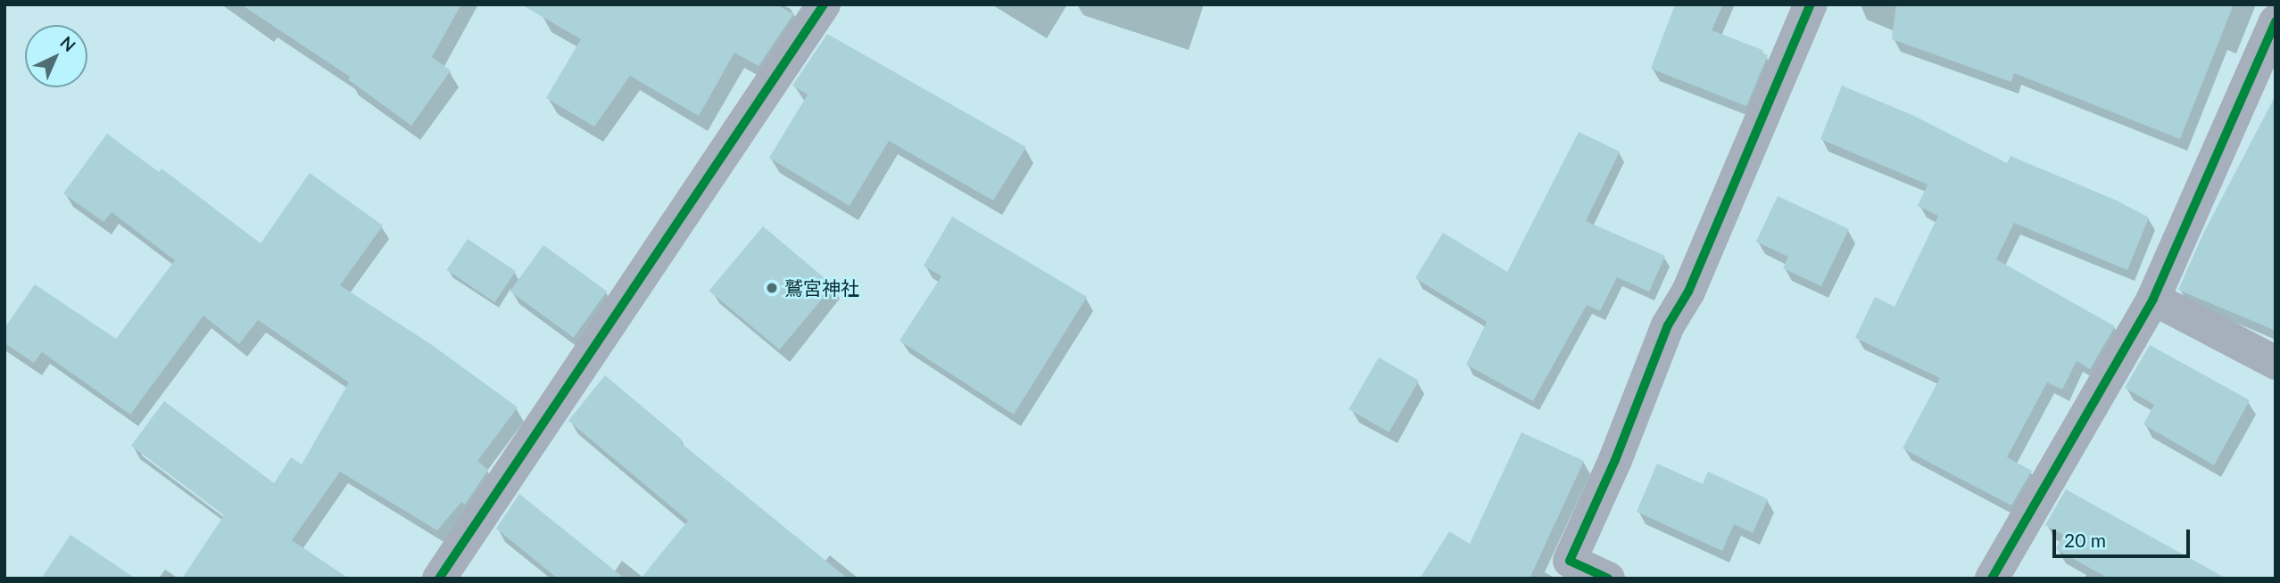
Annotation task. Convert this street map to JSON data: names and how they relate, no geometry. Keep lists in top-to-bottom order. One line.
{"places":["鷲宮神社"],"scale_bar":"20 m","north":"top right"}
